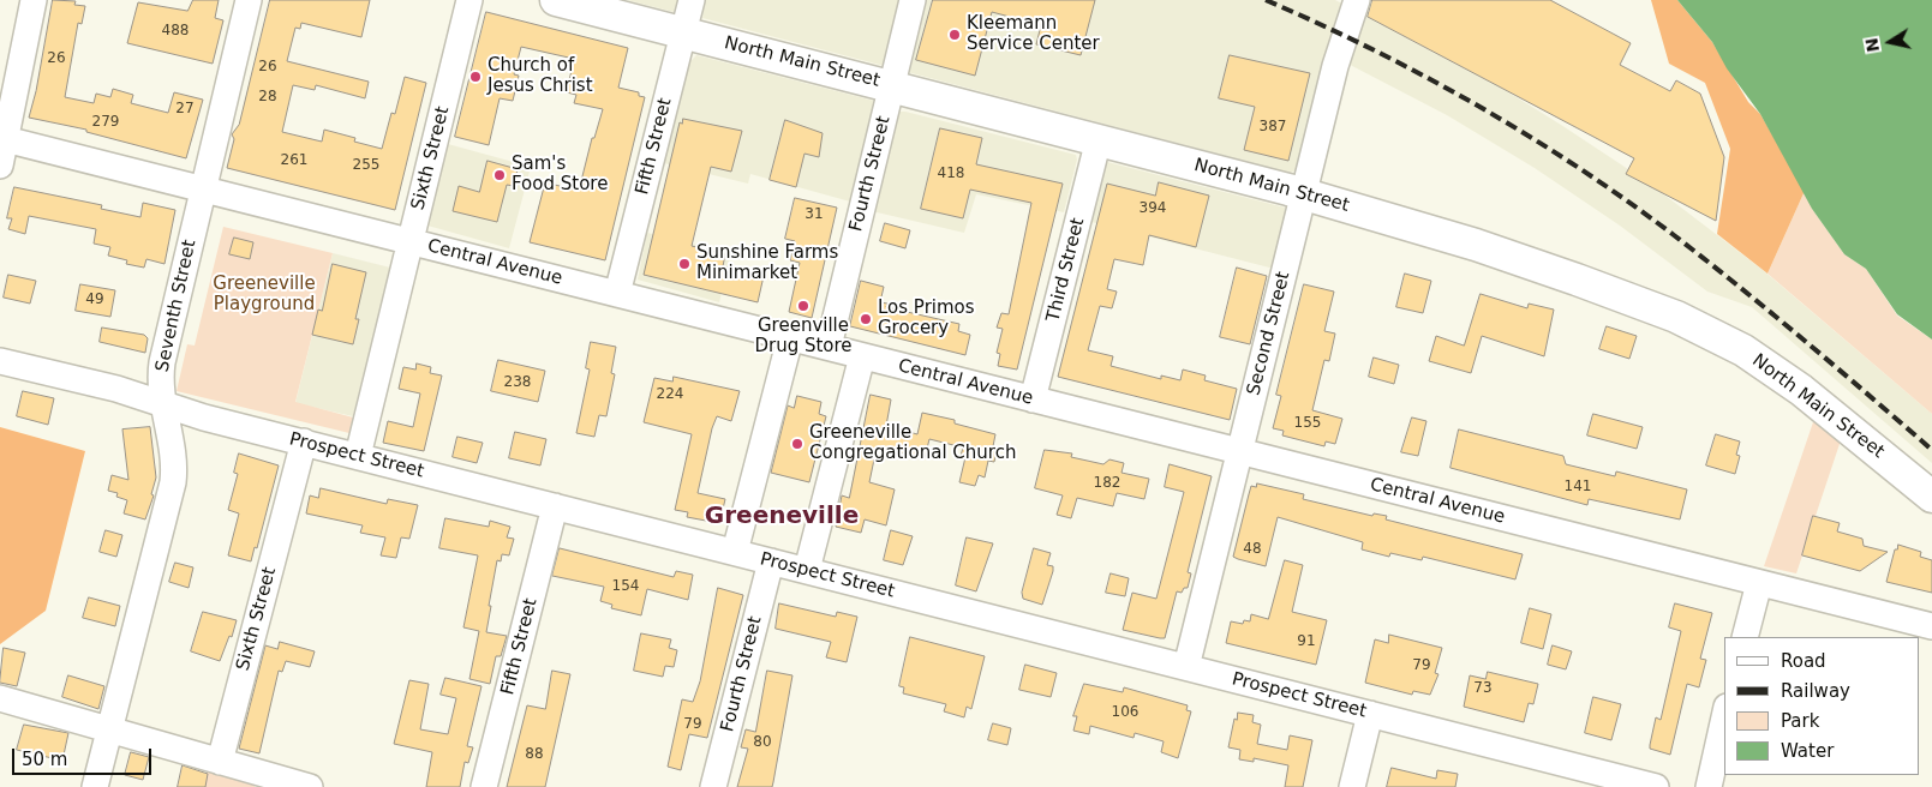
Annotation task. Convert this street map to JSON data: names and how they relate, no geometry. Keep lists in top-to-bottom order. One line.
{"streets":{"main road":["North Main Street"],"street":["Fifth Street","Sixth Street","Fourth Street","Central Avenue","Third Street","Seventh Street","Second Street","Prospect Street"]},"crossings":[["North Main Street","Fifth Street"],["North Main Street","Fourth Street"],["North Main Street","Third Street"],["North Main Street","Second Street"],["Fifth Street","Central Avenue"],["Fifth Street","Prospect Street"],["Sixth Street","Central Avenue"],["Sixth Street","Prospect Street"],["Fourth Street","Central Avenue"],["Fourth Street","Prospect Street"],["Central Avenue","Third Street"],["Central Avenue","Seventh Street"],["Central Avenue","Second Street"],["Seventh Street","Prospect Street"],["Second Street","Prospect Street"]],"districts":["Greeneville"],"parks":["Greeneville Playground"],"places":["Kleemann Service Center","Church of Jesus Christ","Sam's Food Store","Sunshine Farms Minimarket","Greenville Drug Store","Los Primos Grocery","Greeneville Congregational Church"],"house_numbers":["488","26","26","28","27","279","387","261","255","418","394","31","49","238","224","155","182","141","48","154","91","79","73","106","79","80","88"],"legend":["Road","Railway","Park","Water"],"scale_bar":"50 m","north":"left"}
